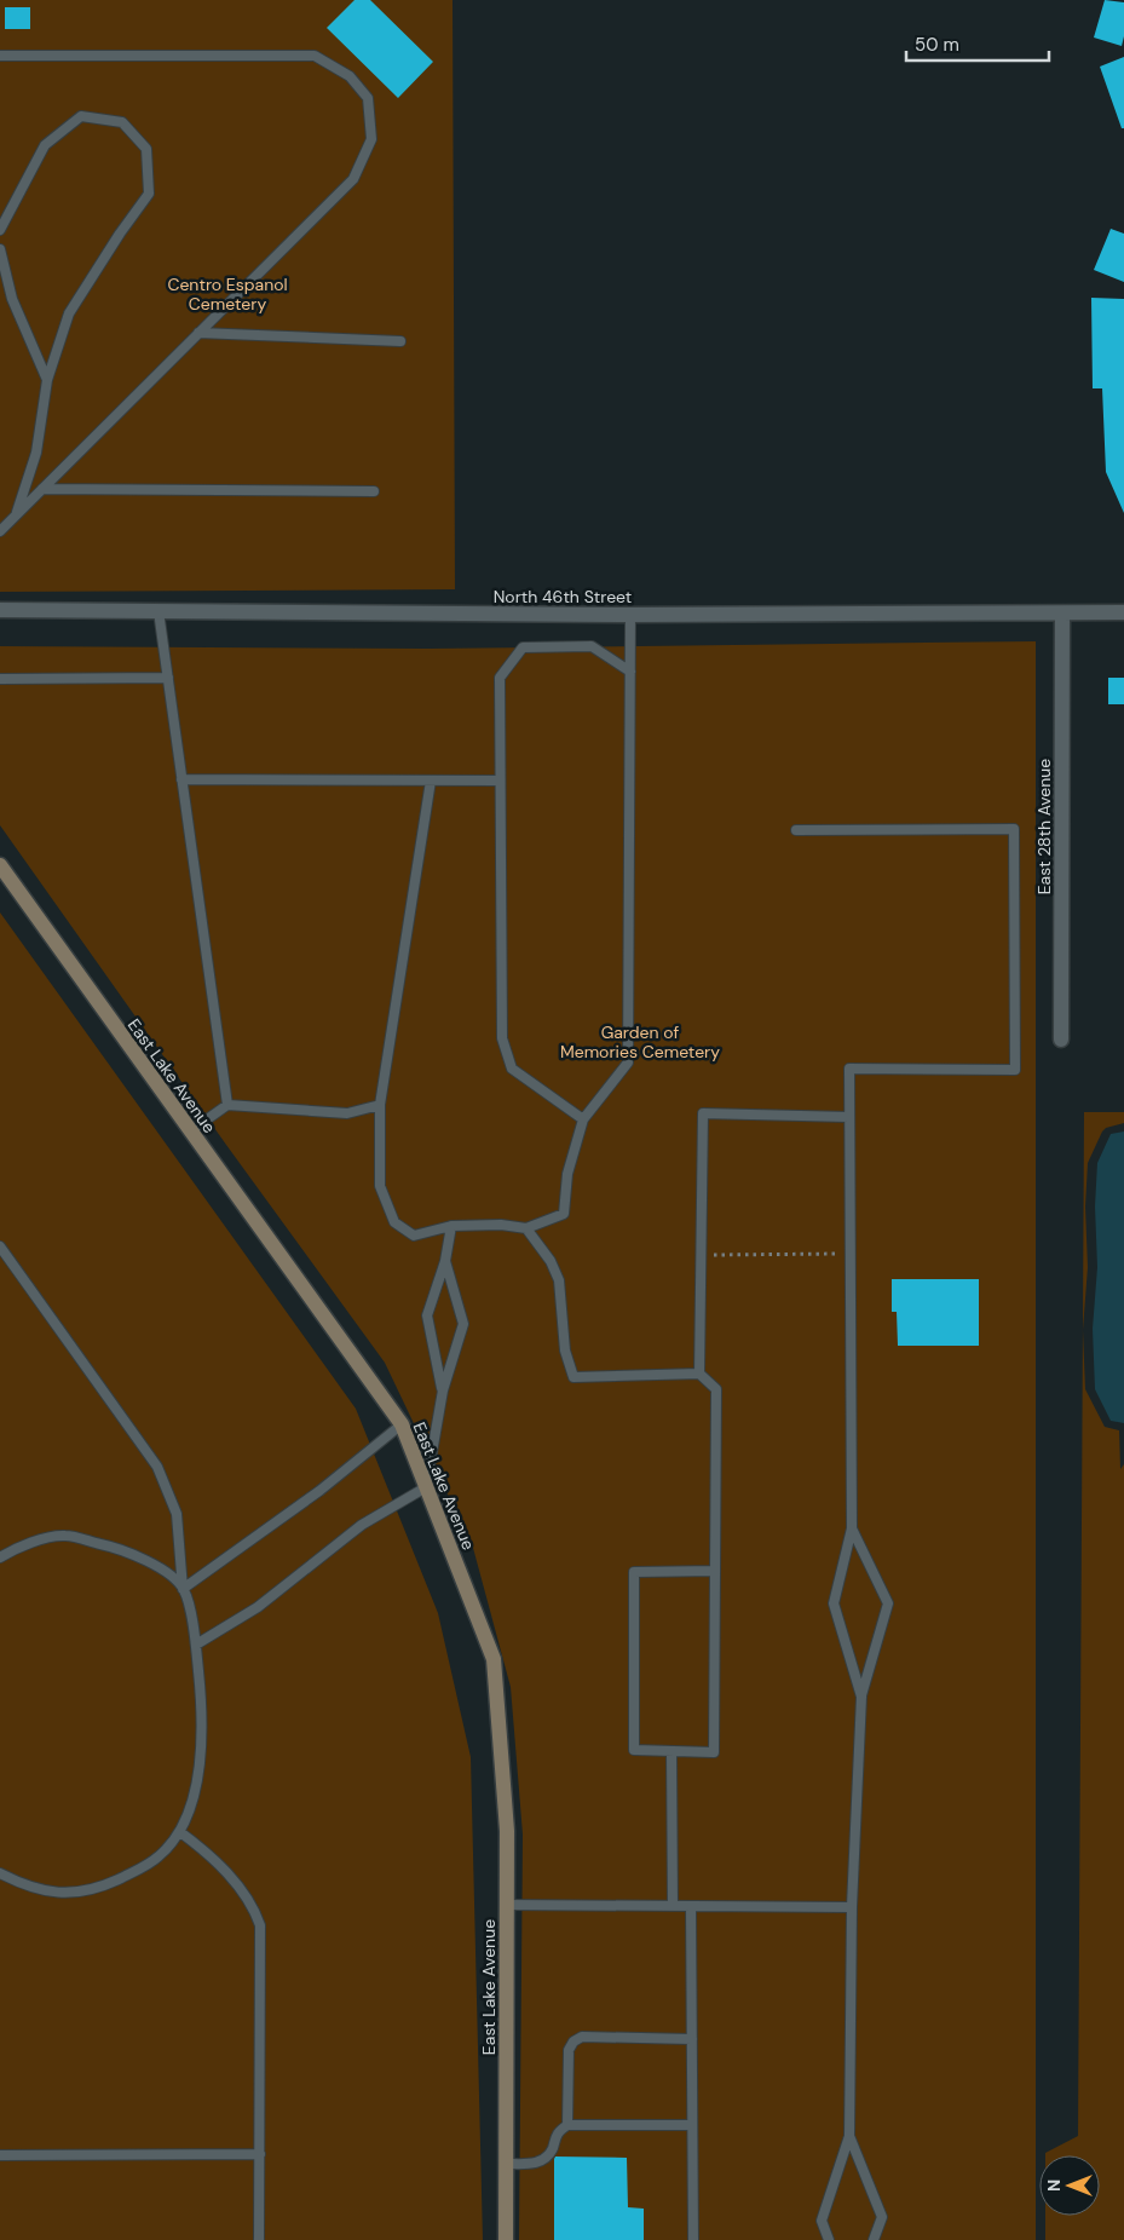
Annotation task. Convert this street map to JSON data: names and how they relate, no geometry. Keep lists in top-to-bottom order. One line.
{"streets":{"street":["North 46th Street","East 28th Avenue","East Lake Avenue"]},"crossings":[["North 46th Street","East 28th Avenue"]],"parks":["Centro Espanol Cemetery","Garden of Memories Cemetery"],"scale_bar":"50 m","north":"left"}
